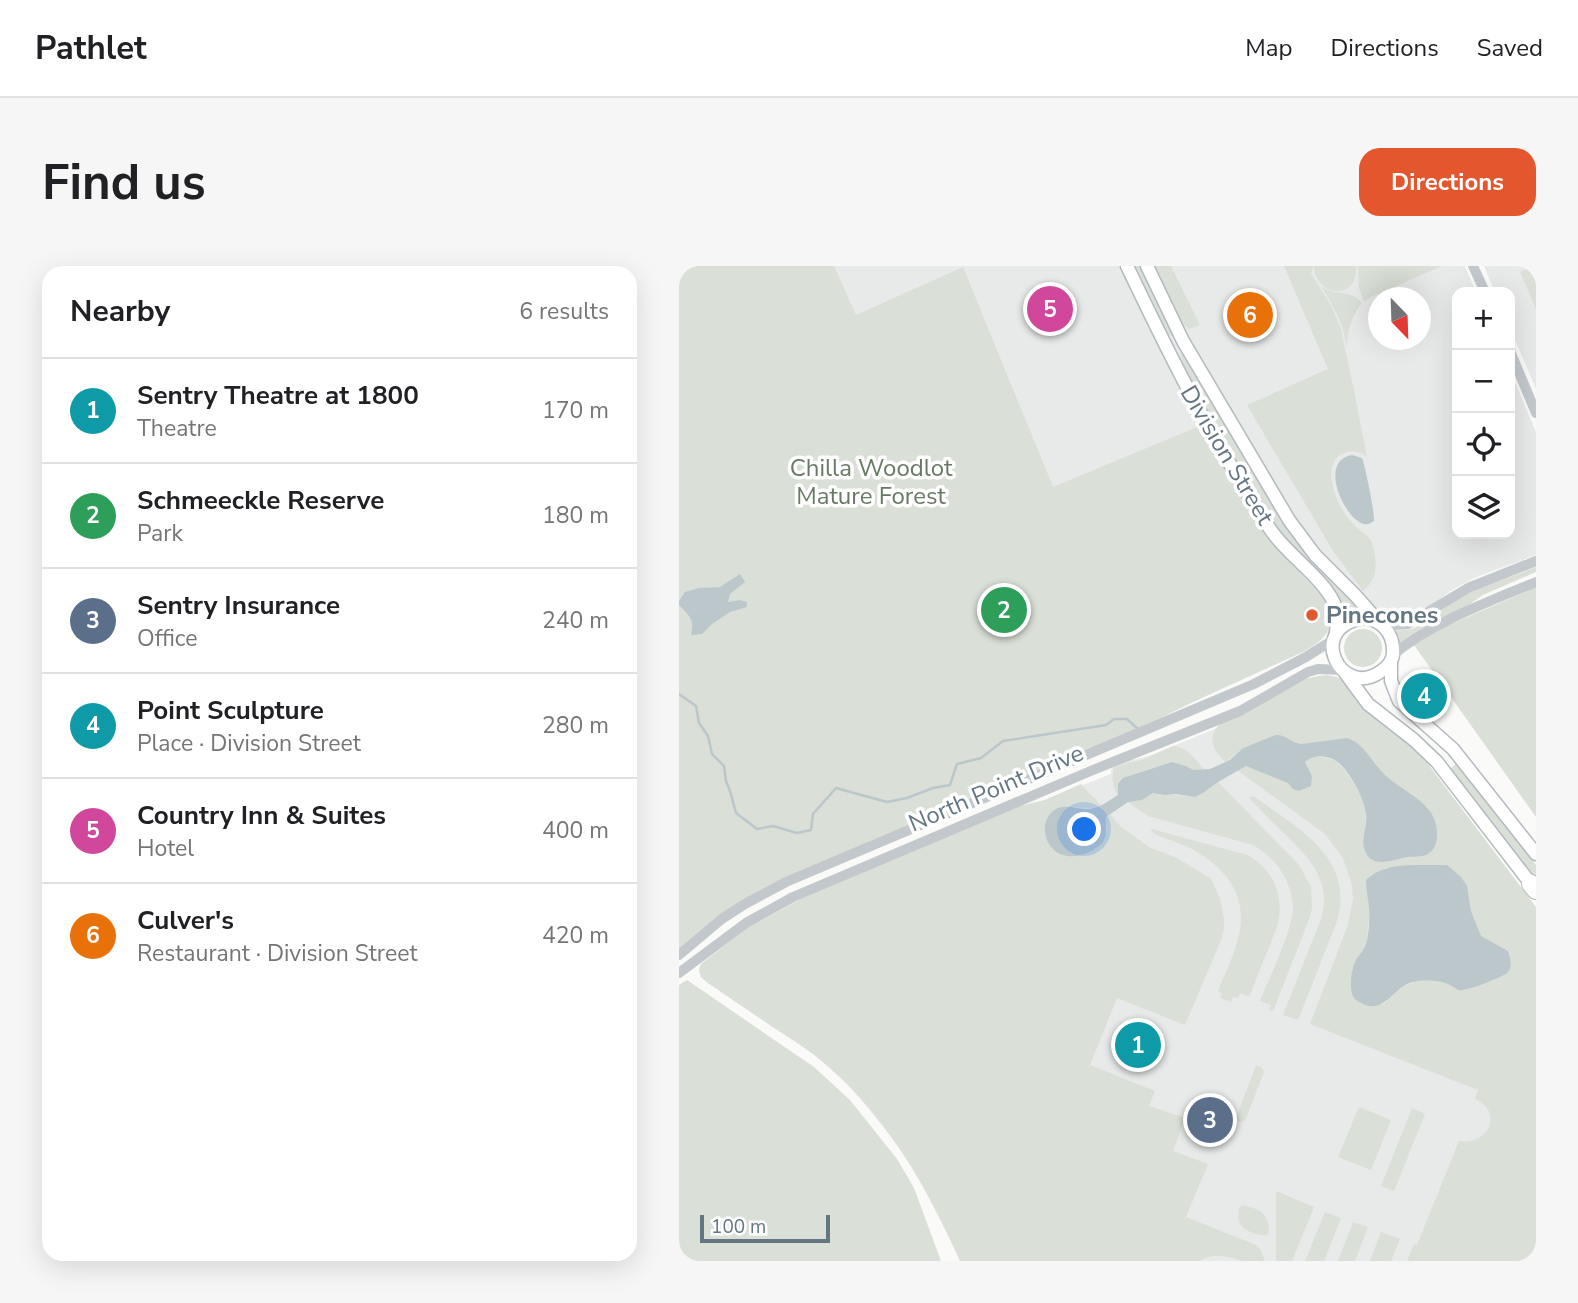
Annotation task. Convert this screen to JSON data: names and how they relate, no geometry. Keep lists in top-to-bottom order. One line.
{"streets":{"main road":["Division Street"],"street":["North Point Drive"]},"crossings":[["Division Street","North Point Drive"]],"parks":["Chilla Woodlot Mature Forest"],"places":["Pinecones"],"scale_bar":"100 m","north":"bottom right","page":{"header":"Pathlet","nav":["Map","Directions","Saved"],"buttons":"Directions","title":"Find us","heading":["Nearby","6 results"],"pins":["5","6","2","4","1","3"],"map_buttons":["+","−"],"list":[{"mark":"1","name":"Sentry Theatre at 1800","note":"Theatre","value":"170 m"},{"mark":"2","name":"Schmeeckle Reserve","note":"Park","value":"180 m"},{"mark":"3","name":"Sentry Insurance","note":"Office","value":"240 m"},{"mark":"4","name":"Point Sculpture","note":"Place · Division Street","value":"280 m"},{"mark":"5","name":"Country Inn & Suites","note":"Hotel","value":"400 m"},{"mark":"6","name":"Culver's","note":"Restaurant · Division Street","value":"420 m"}],"scale":"100 m"}}
